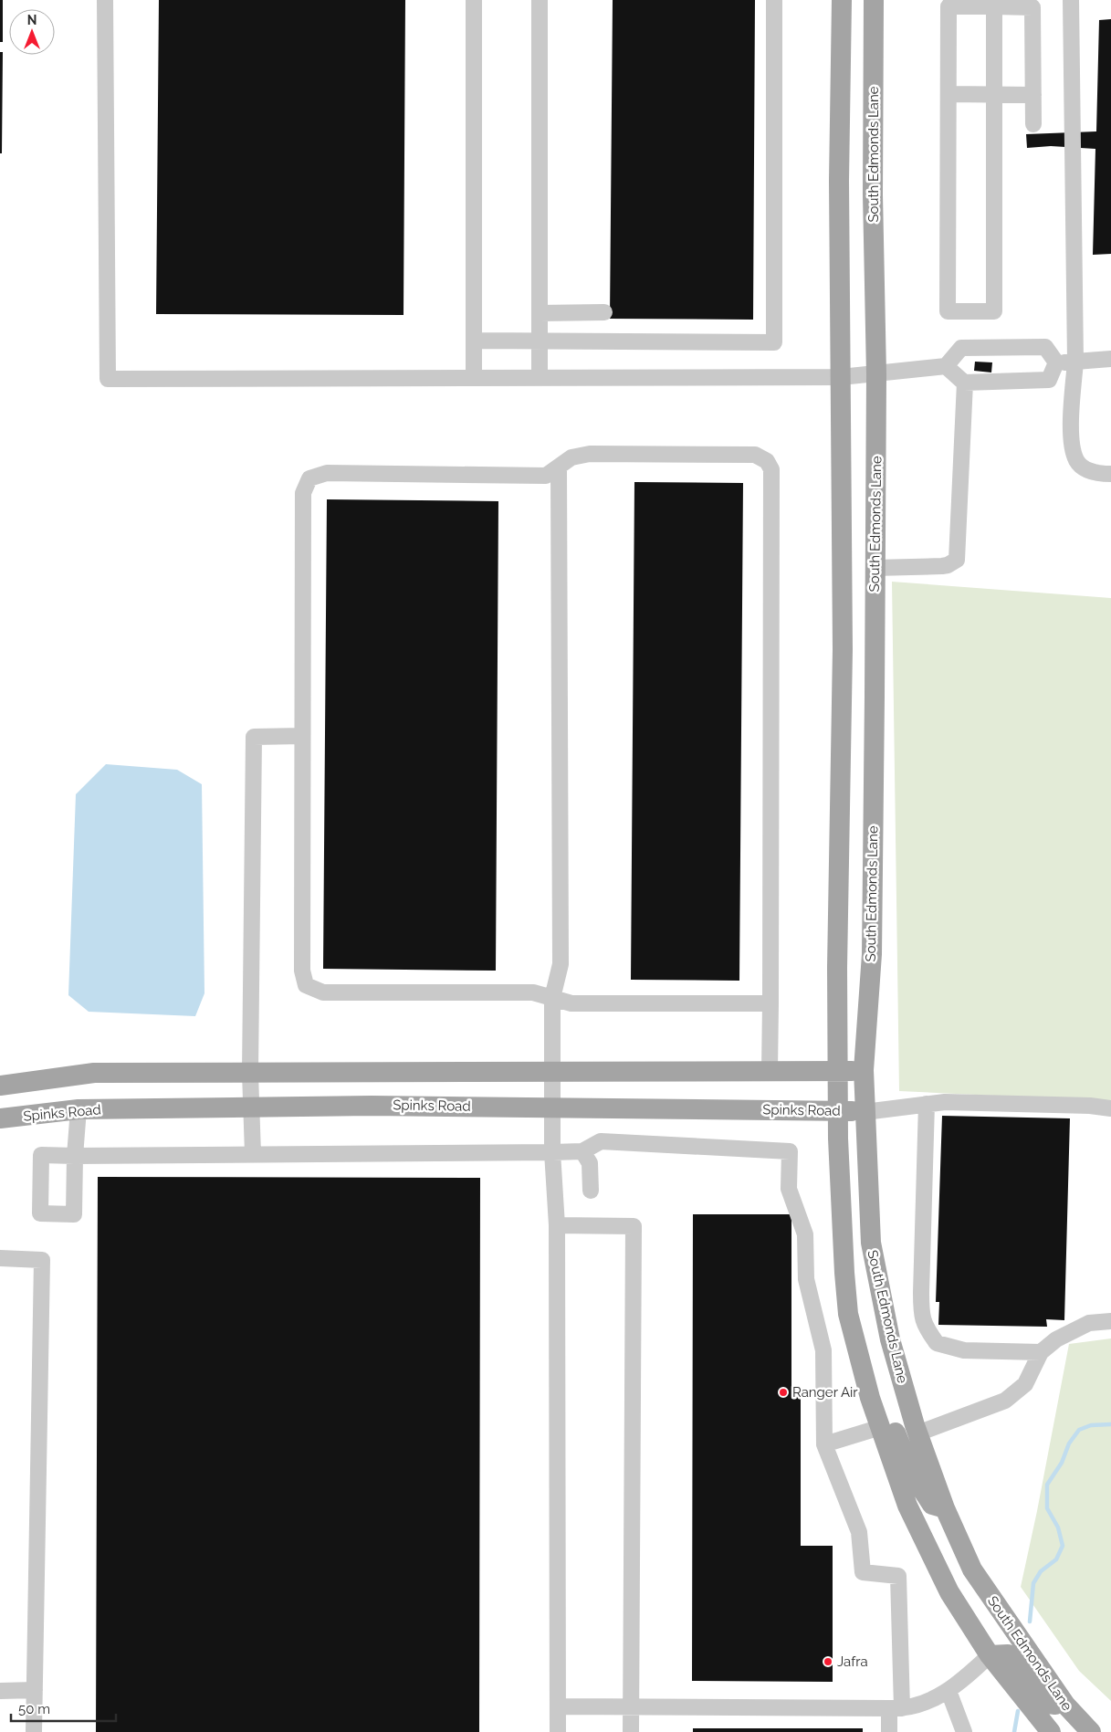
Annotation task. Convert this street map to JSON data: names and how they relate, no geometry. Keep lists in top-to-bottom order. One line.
{"streets":{"main road":["South Edmonds Lane","Spinks Road"]},"crossings":[["South Edmonds Lane","Spinks Road"]],"places":["Ranger Air","Jafra"],"scale_bar":"50 m","north":"top"}
